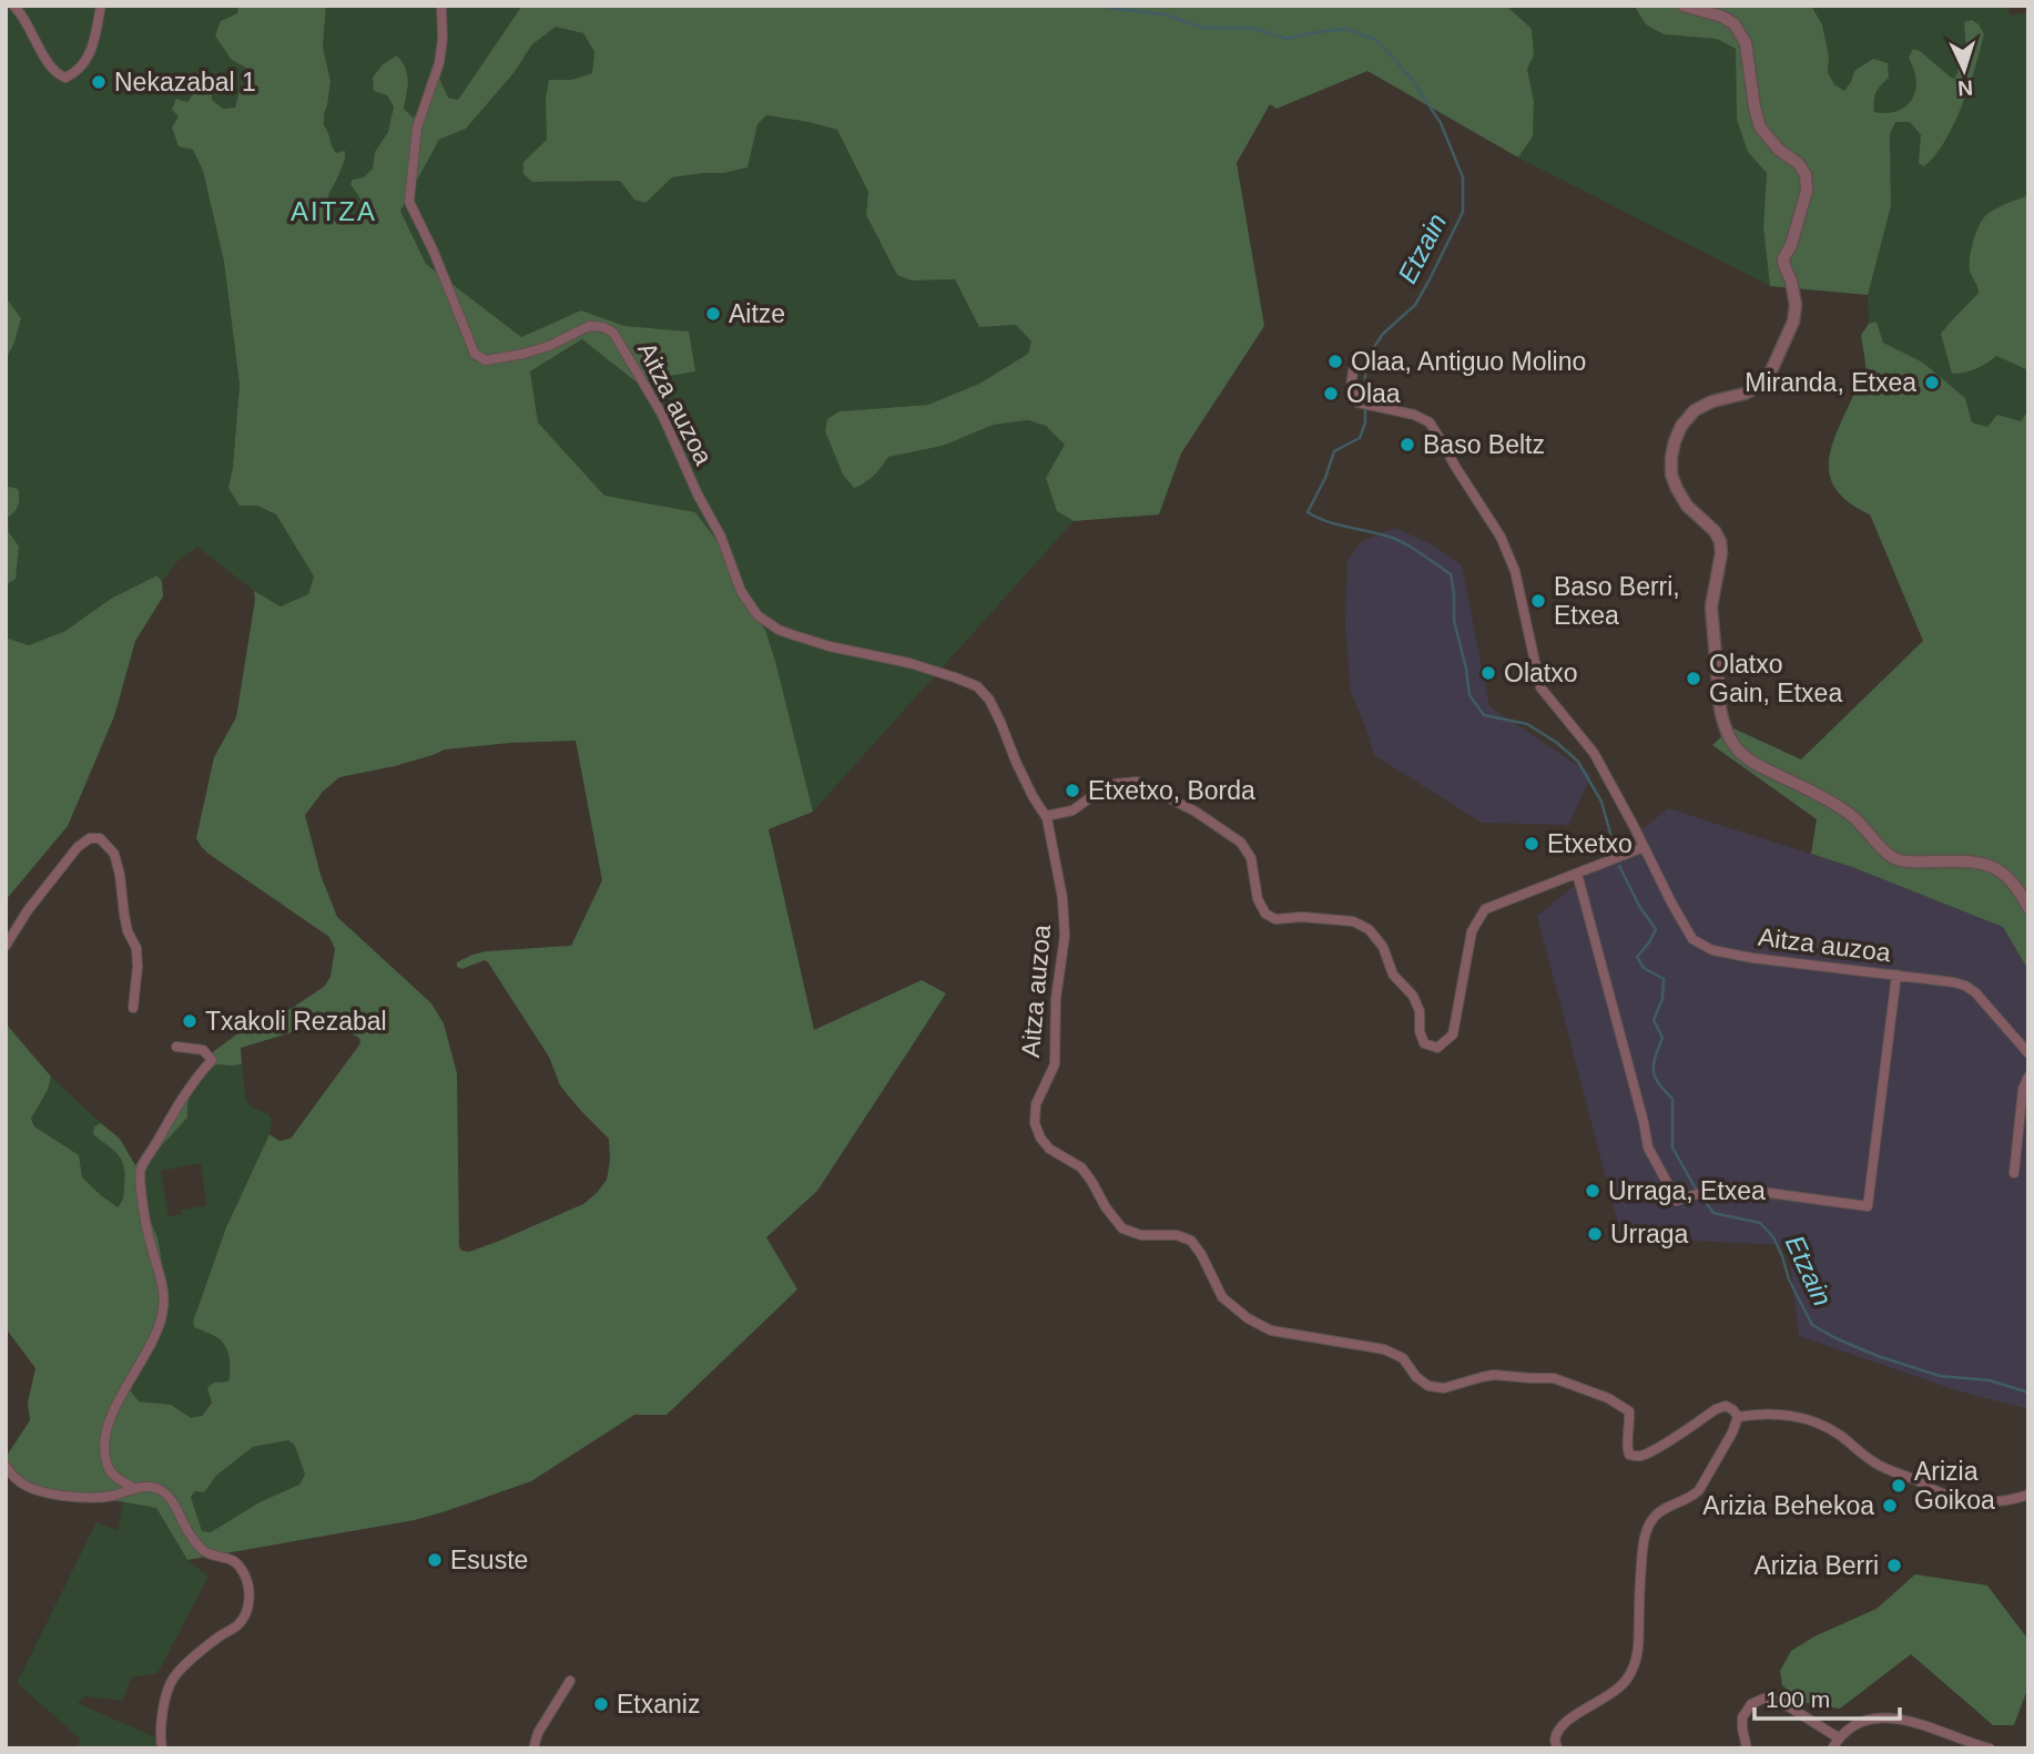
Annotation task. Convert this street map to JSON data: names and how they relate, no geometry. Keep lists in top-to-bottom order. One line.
{"streets":{"street":["Aitza auzoa"]},"districts":["AITZA"],"water":["Etzain"],"places":["Nekazabal 1","Aitze","Olaa, Antiguo Molino","Miranda, Etxea","Olaa","Baso Beltz","Baso Berri, Etxea","Olatxo","Olatxo Gain, Etxea","Etxetxo, Borda","Etxetxo","Txakoli Rezabal","Urraga, Etxea","Urraga","Arizia Goikoa","Arizia Behekoa","Esuste","Arizia Berri","Etxaniz"],"scale_bar":"100 m","north":"bottom"}
